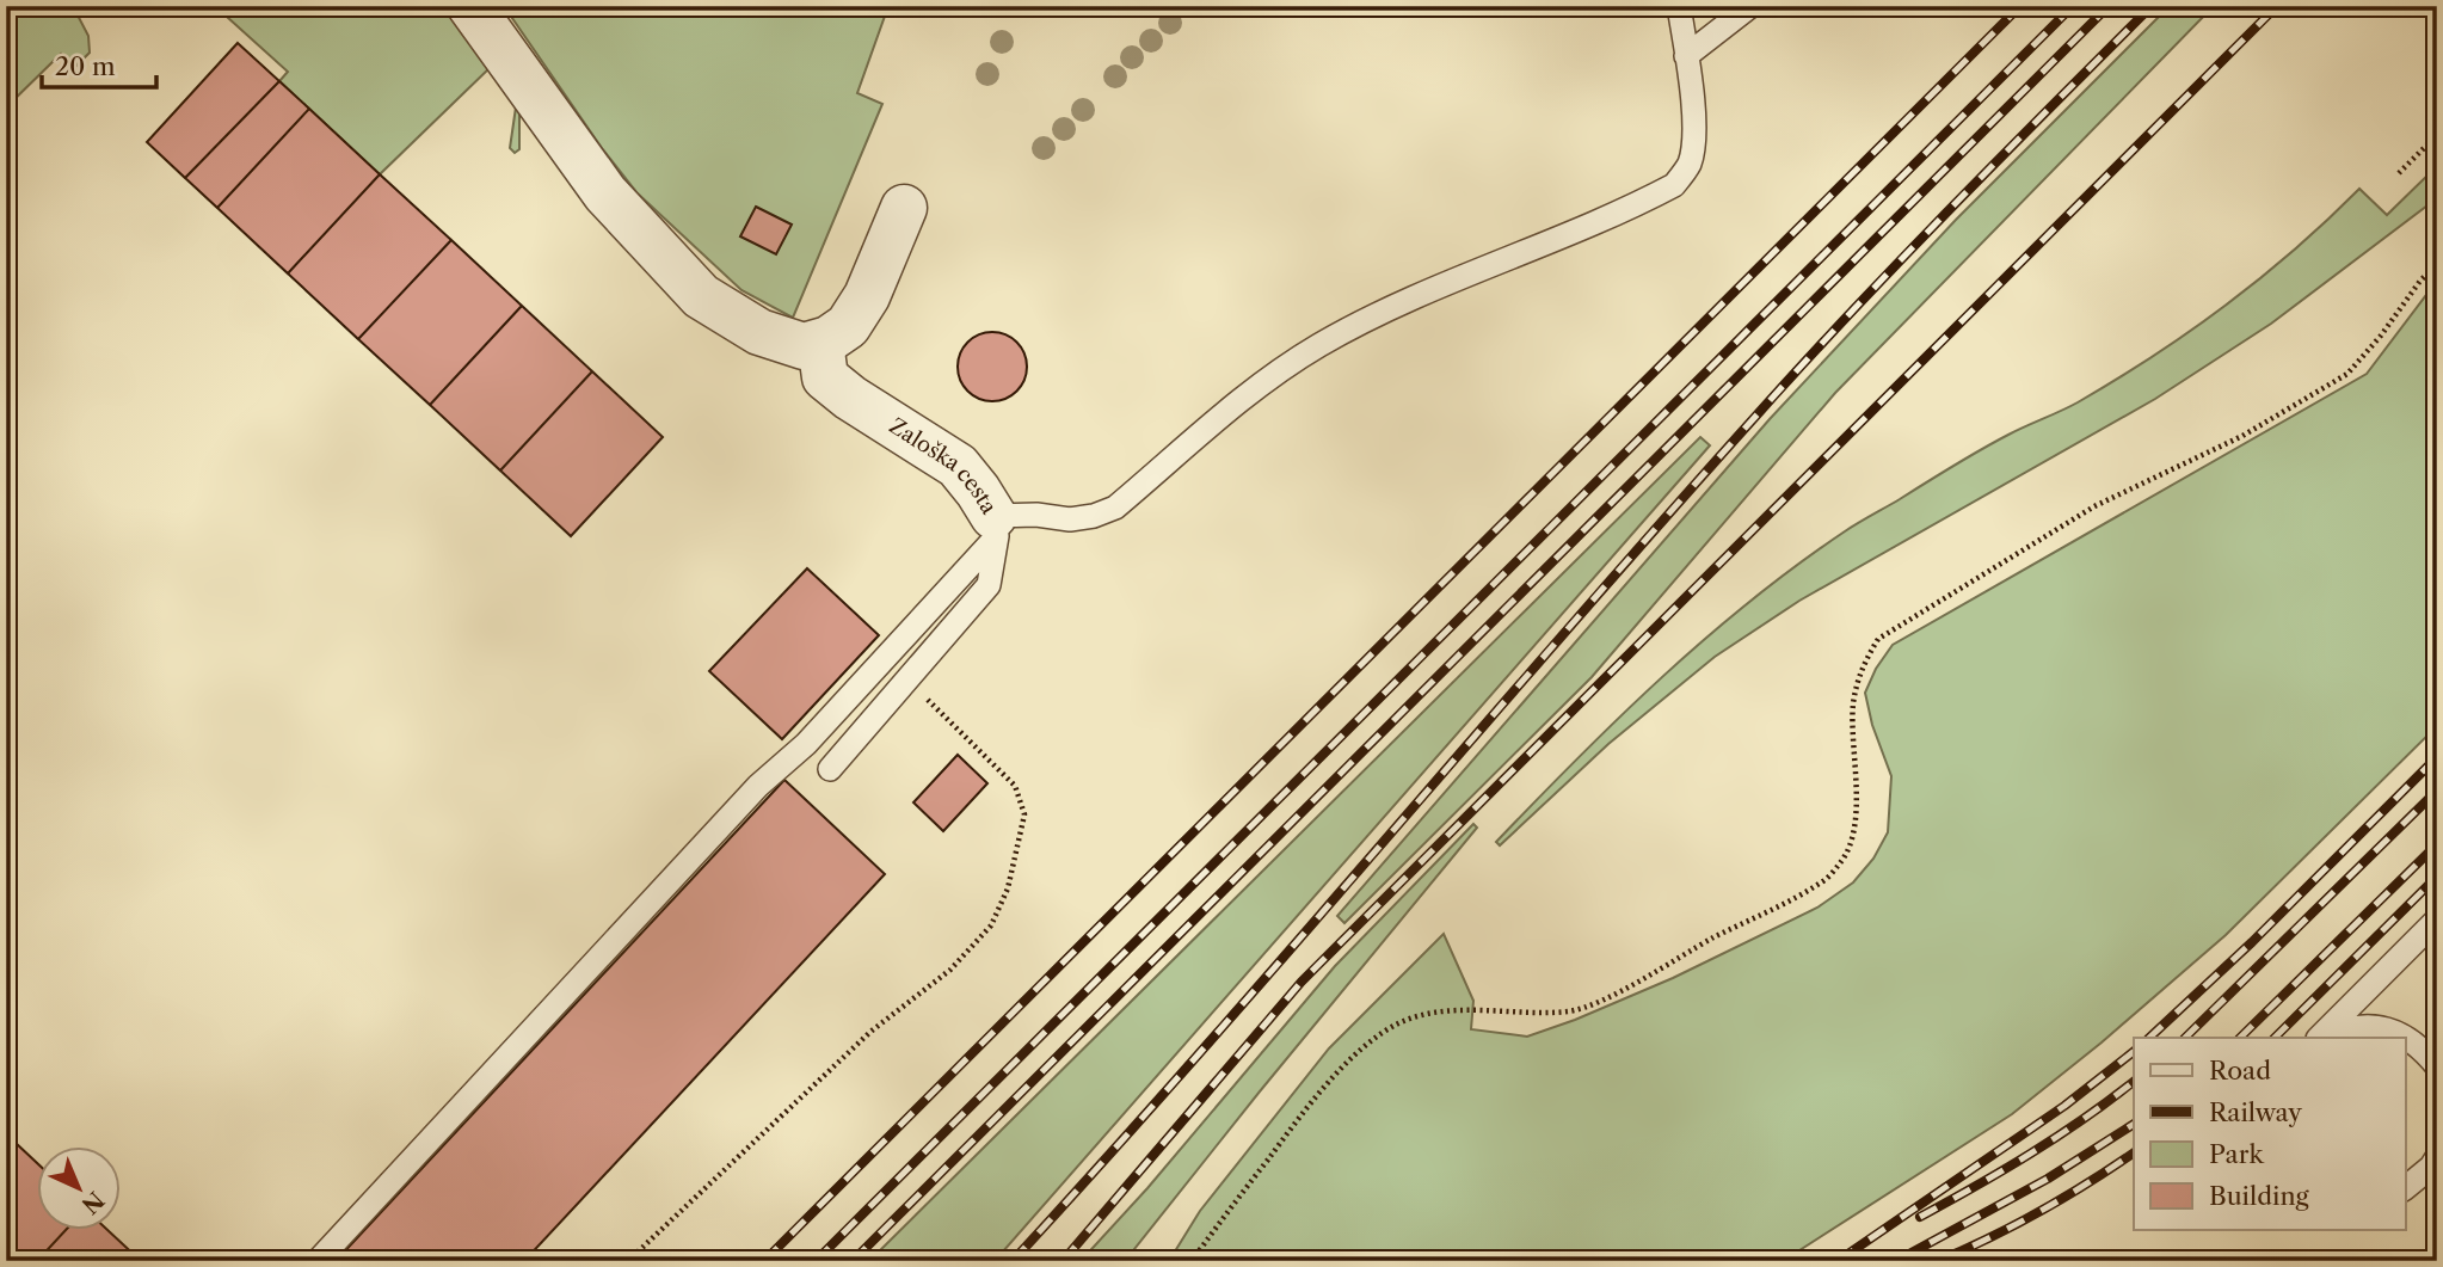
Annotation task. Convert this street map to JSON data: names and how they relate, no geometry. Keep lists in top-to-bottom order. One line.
{"streets":{"street":["Zaloška cesta"]},"legend":["Road","Railway","Park","Building"],"scale_bar":"20 m","north":"bottom right"}
